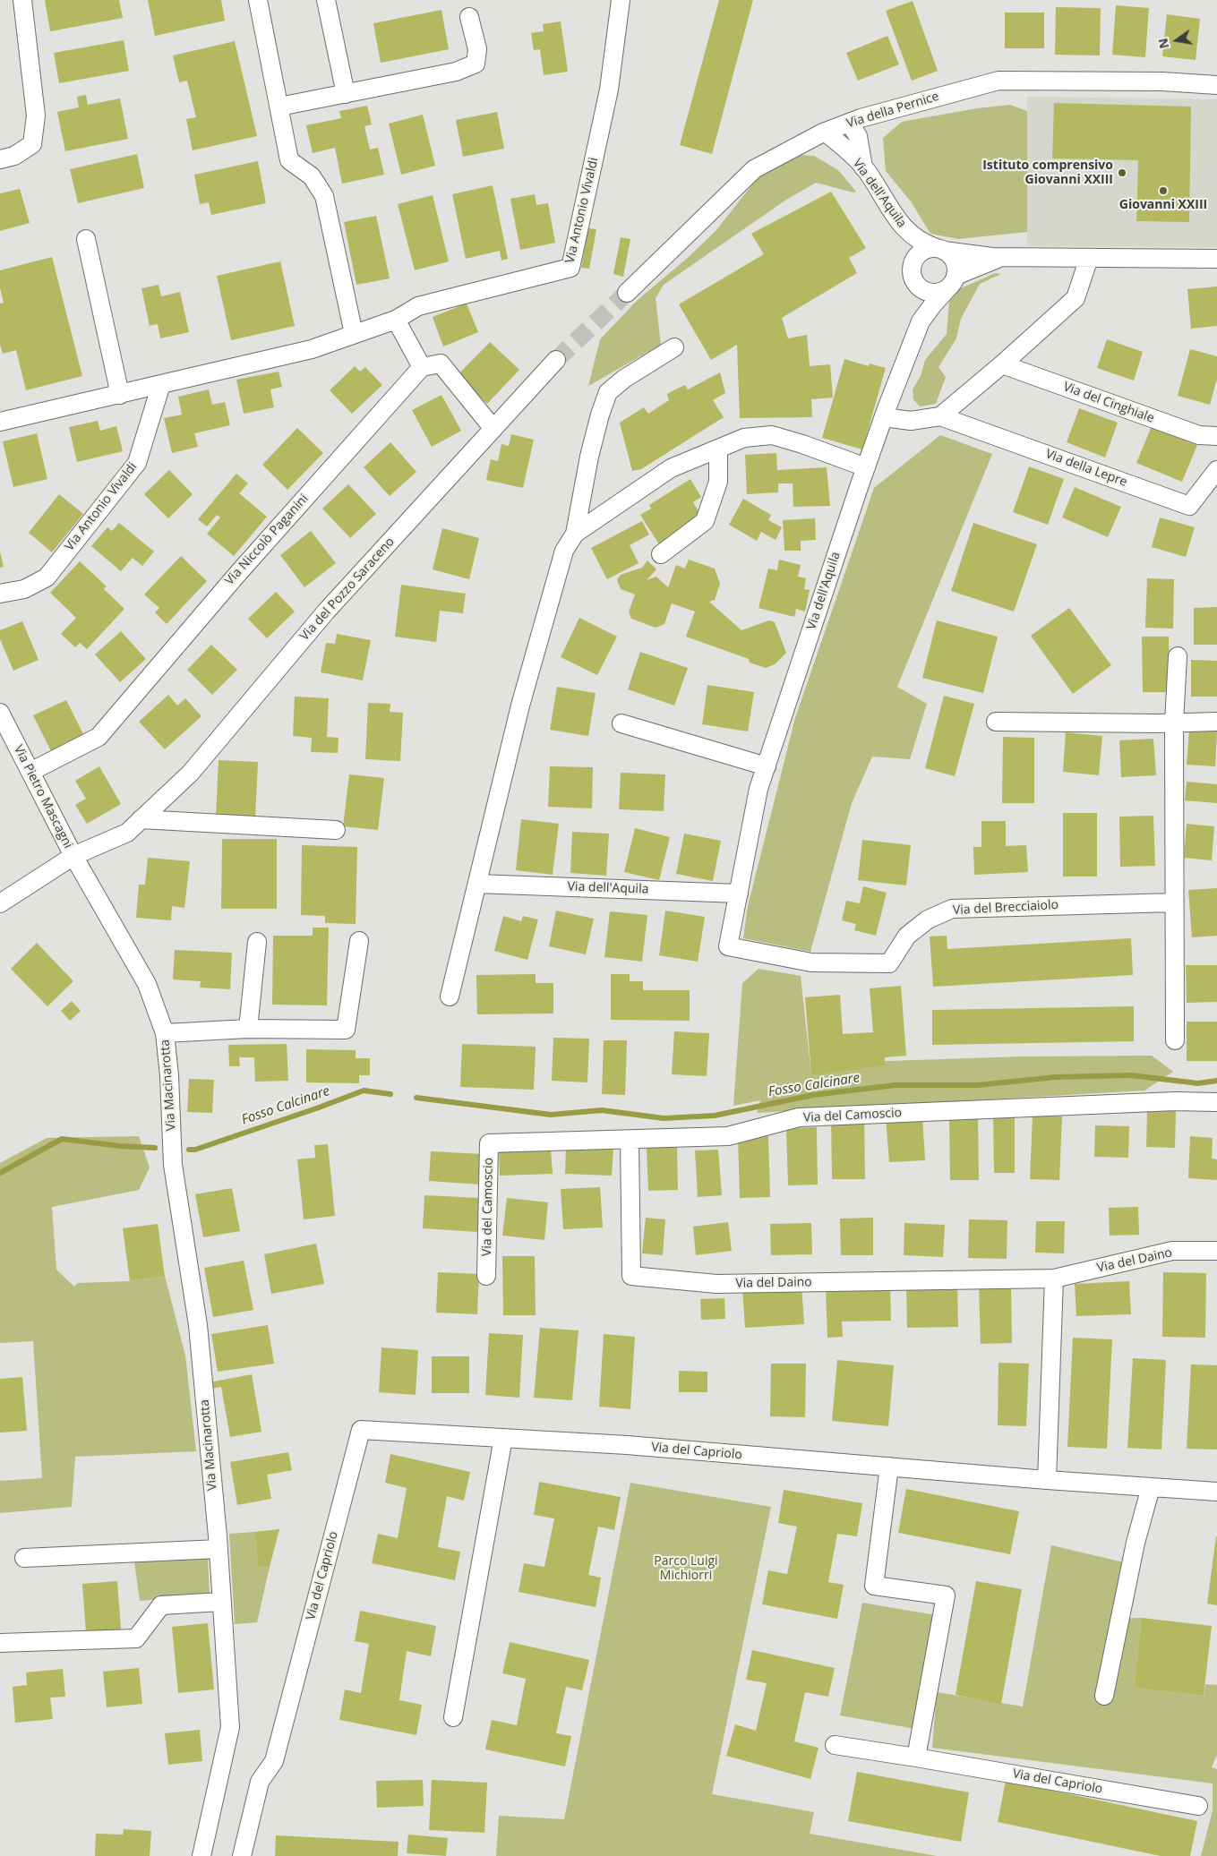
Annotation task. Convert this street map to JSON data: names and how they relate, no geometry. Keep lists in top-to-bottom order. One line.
{"streets":{"street":["Via della Pernice","Via dell'Aquila","Via Antonio Vivaldi","Via del Cinghiale","Via della Lepre","Via Niccolò Paganini","Via del Pozzo Saraceno","Via Pietro Mascagni","Via del Brecciaiolo","Via Macinarotta","Via del Camoscio","Via del Daino","Via del Capriolo"]},"crossings":[["Via della Pernice","Via dell'Aquila"],["Via dell'Aquila","Via del Brecciaiolo"],["Via Niccolò Paganini","Via Pietro Mascagni"],["Via del Pozzo Saraceno","Via Pietro Mascagni"],["Via del Pozzo Saraceno","Via Macinarotta"],["Via Pietro Mascagni","Via Macinarotta"],["Via del Camoscio","Via del Daino"]],"water":["Fosso Calcinare"],"parks":["Parco Luigi Michiorri"],"places":["Istituto comprensivo Giovanni XXIII","Giovanni XXIII"],"north":"left"}
